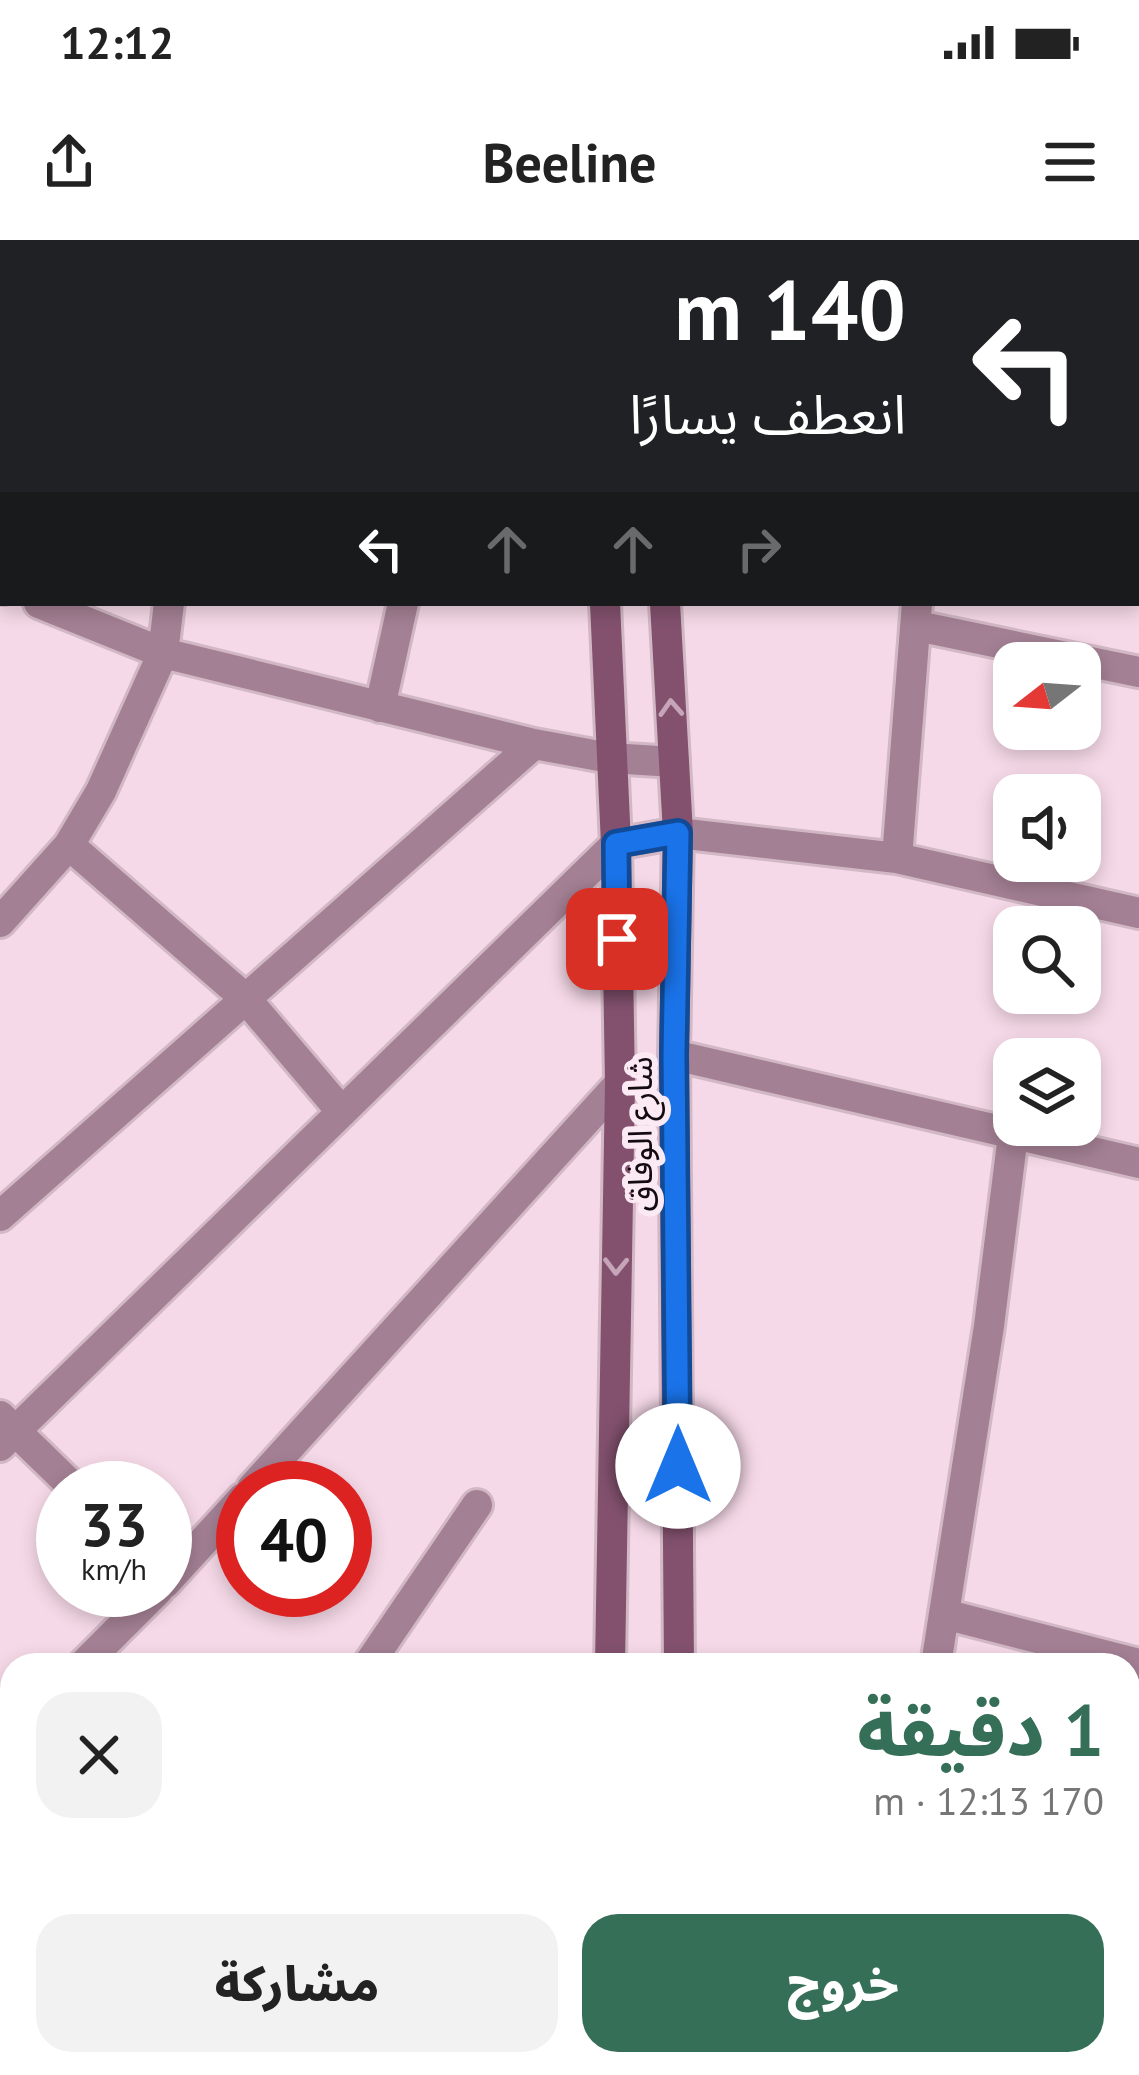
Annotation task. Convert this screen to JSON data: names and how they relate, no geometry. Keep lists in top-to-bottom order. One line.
{"streets":{"street":["شارع الوفاق"]},"north":"left","page":{"status":"12:12","header":"Beeline","turn":["140 m","انعطف يسارًا"],"speed":"33 km/h","limit":"40","heading":["1 دقيقة","170 m · 12:13"],"buttons":["خروج","مشاركة"]}}
